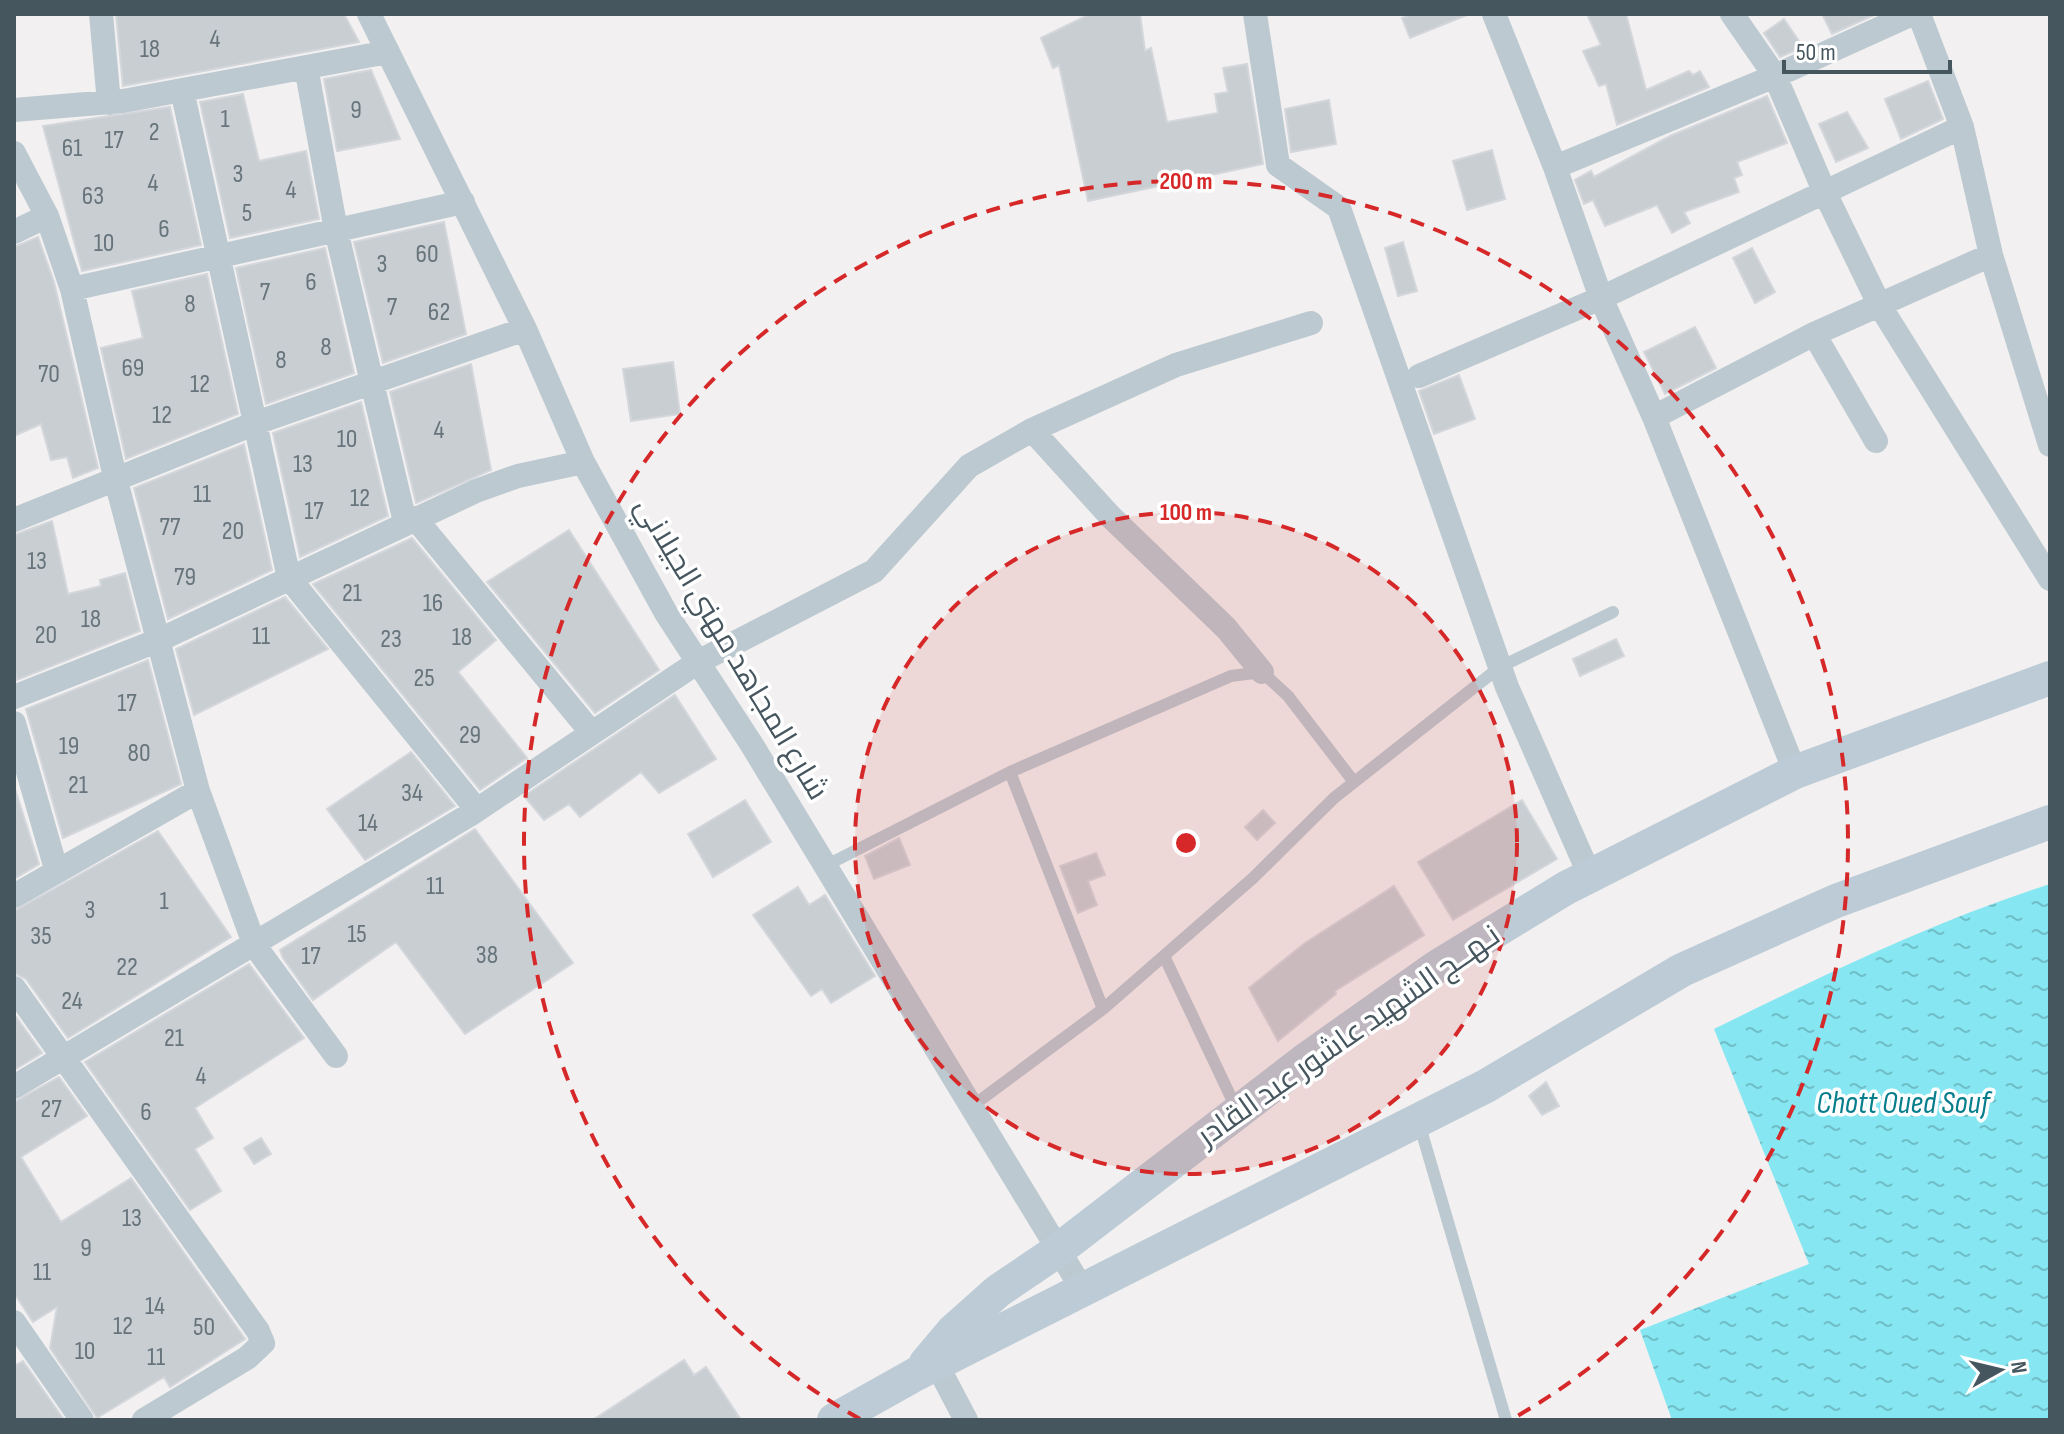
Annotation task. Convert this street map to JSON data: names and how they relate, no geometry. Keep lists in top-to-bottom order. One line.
{"streets":{"main road":["نـهــج الشهيد عاشور عبد القادر"],"street":["شارع المجاهد مهني الجيلاني"]},"crossings":[["شارع المجاهد مهني الجيلاني","نـهــج الشهيد عاشور عبد القادر"]],"water":["Chott Oued Souf"],"house_numbers":["4","18","9","1","2","17","61","3","4","4","63","5","6","10","60","3","6","7","8","7","62","8","8","69","70","12","12","4","10","13","11","12","17","77","20","13","79","21","16","18","20","11","18","23","25","17","29","19","80","21","34","14","11","1","3","15","35","38","17","22","24","21","4","27","6","13","9","11","14","12","50","10","11"],"scale_bar":"50 m","north":"right","rings":["200 m","100 m"]}
